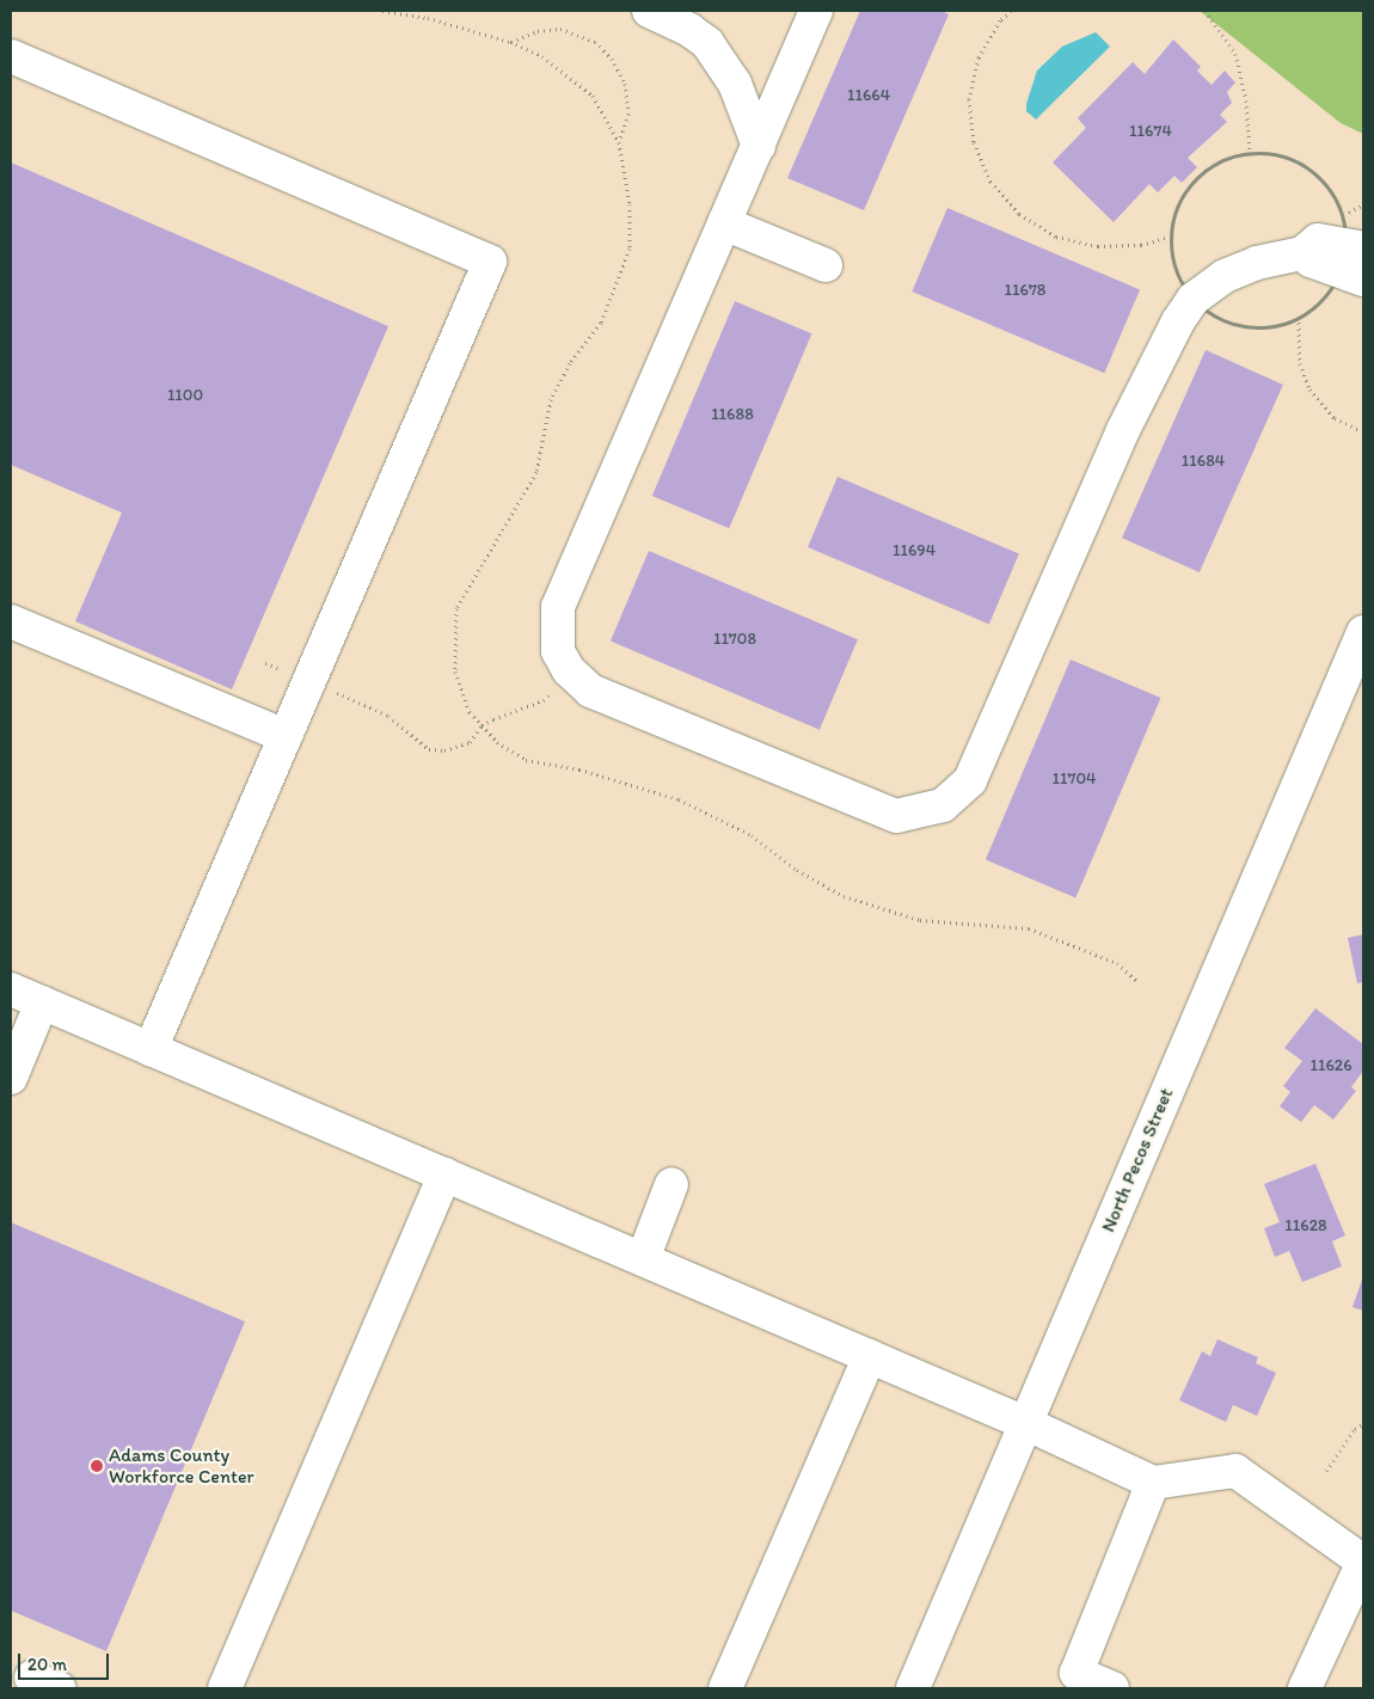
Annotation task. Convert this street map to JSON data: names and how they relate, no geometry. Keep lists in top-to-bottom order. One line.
{"streets":{"street":["North Pecos Street"]},"places":["Adams County Workforce Center"],"house_numbers":["11664","11674","11678","1100","11688","11684","11694","11708","11704","11626","11628"],"scale_bar":"20 m"}
